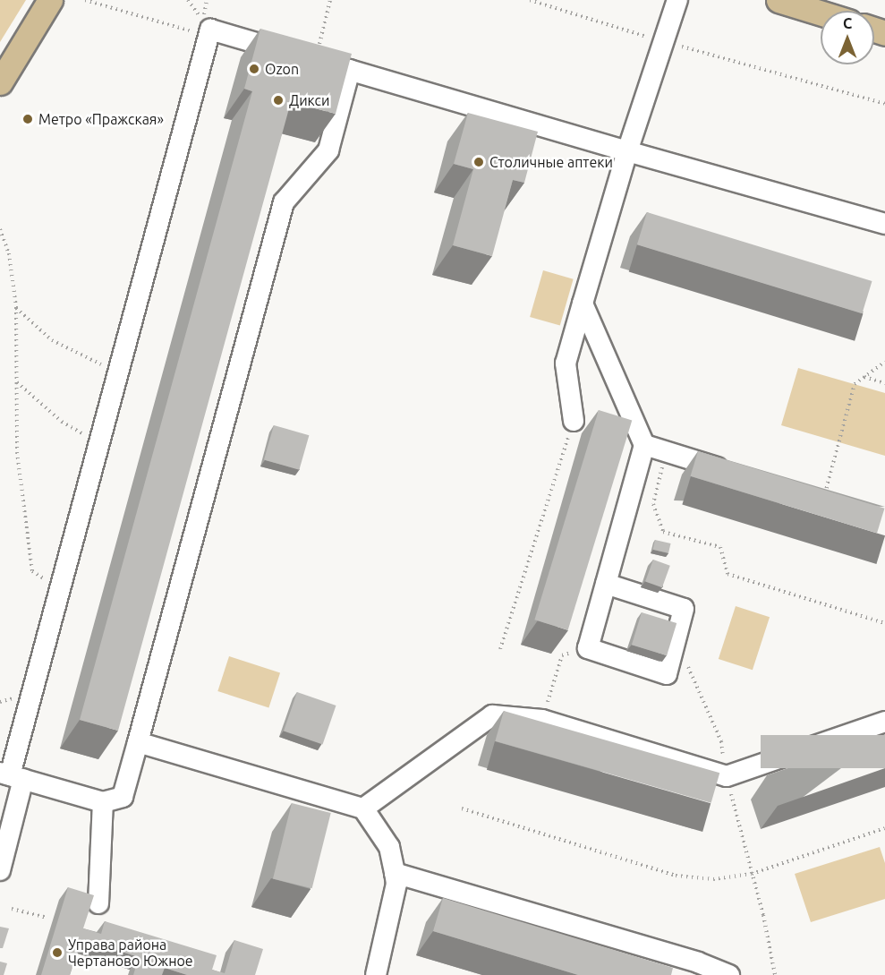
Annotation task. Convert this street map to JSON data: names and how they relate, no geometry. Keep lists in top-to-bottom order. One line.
{"places":["Ozon","Дикси","Метро «Пражская»","Столичные аптеки","Управа района Чертаново Южное"],"north":"top"}
